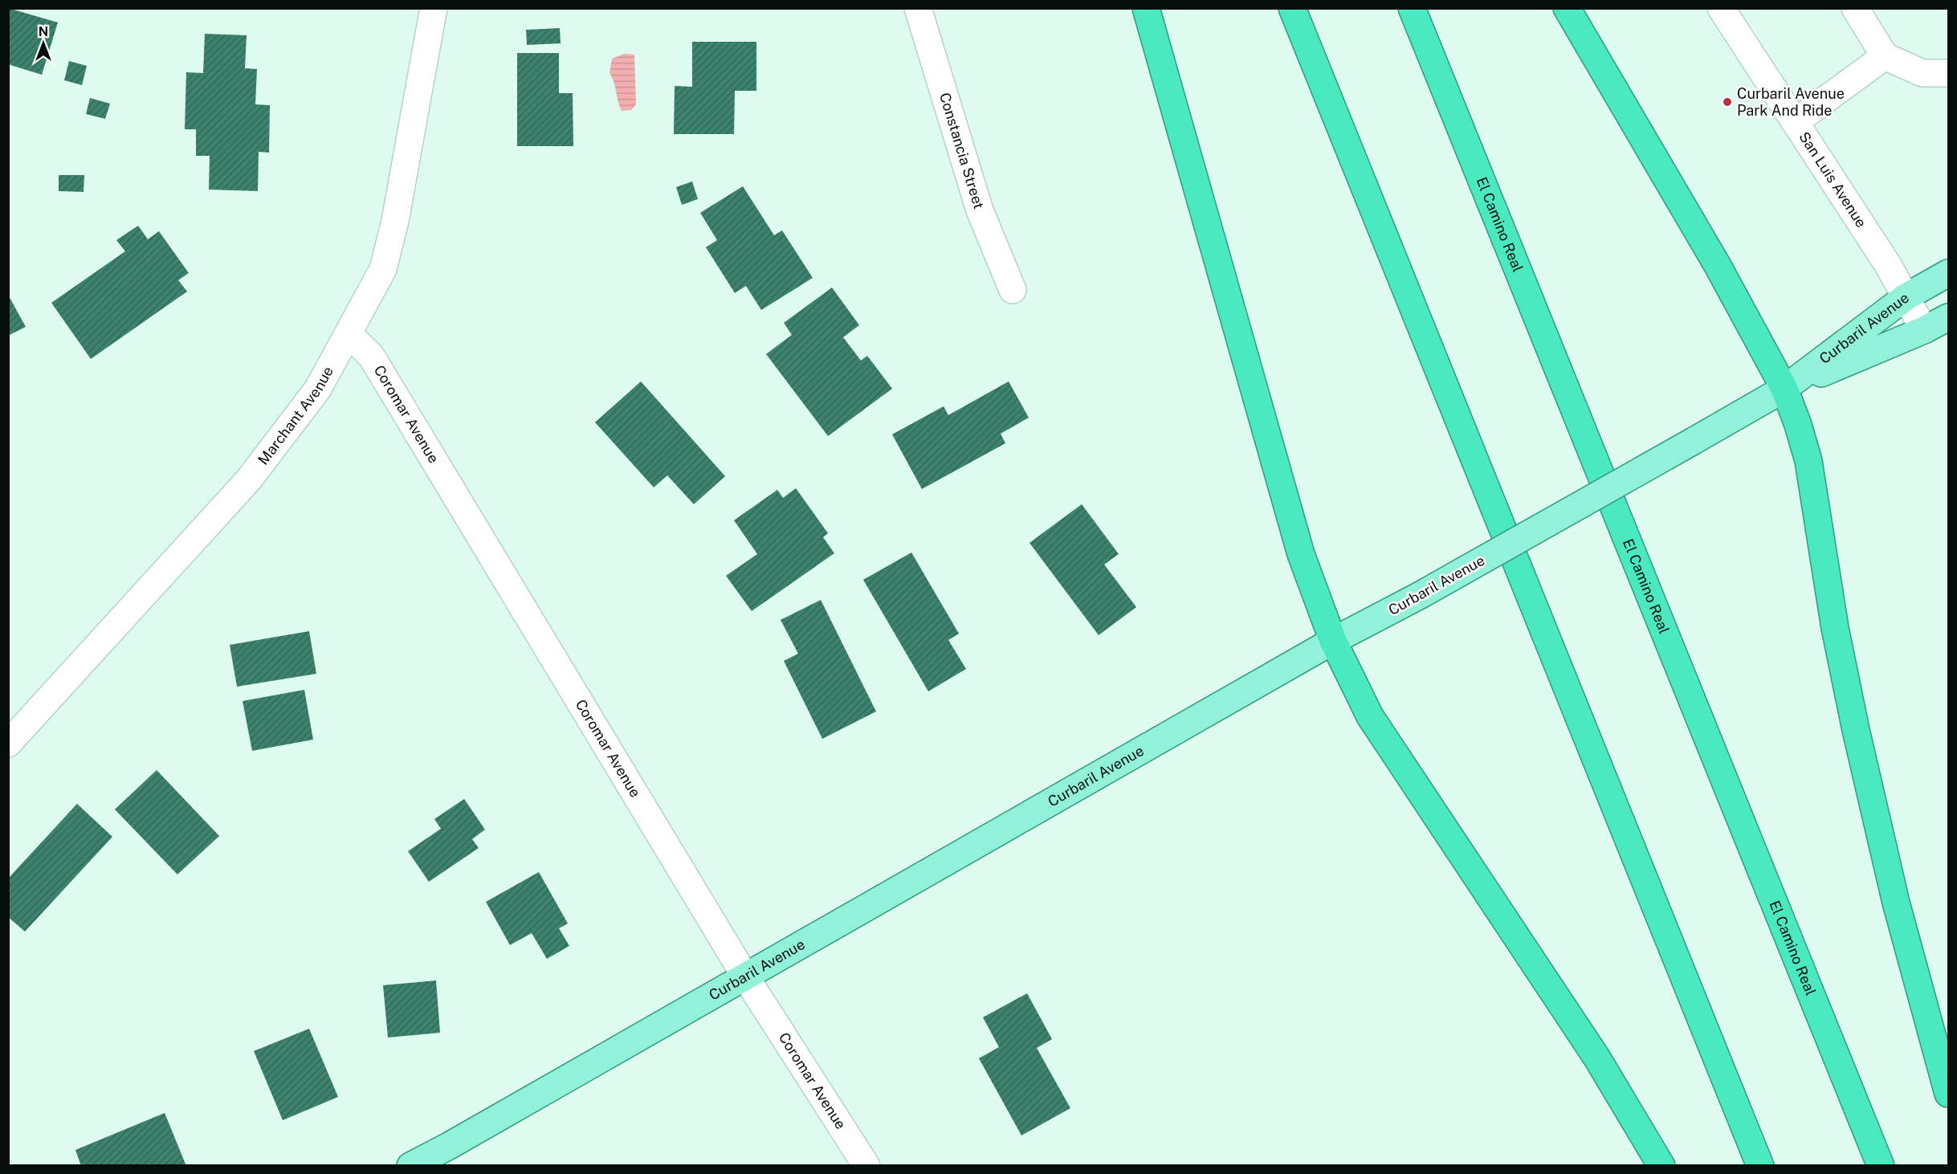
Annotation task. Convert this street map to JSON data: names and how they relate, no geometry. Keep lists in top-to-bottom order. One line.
{"streets":{"highway":["El Camino Real"],"main road":["Curbaril Avenue"],"street":["Constancia Street","San Luis Avenue","Coromar Avenue","Marchant Avenue"]},"crossings":[["San Luis Avenue","Curbaril Avenue"],["Curbaril Avenue","Coromar Avenue"],["Coromar Avenue","Marchant Avenue"]],"places":["Curbaril Avenue Park And Ride"],"north":"top"}
